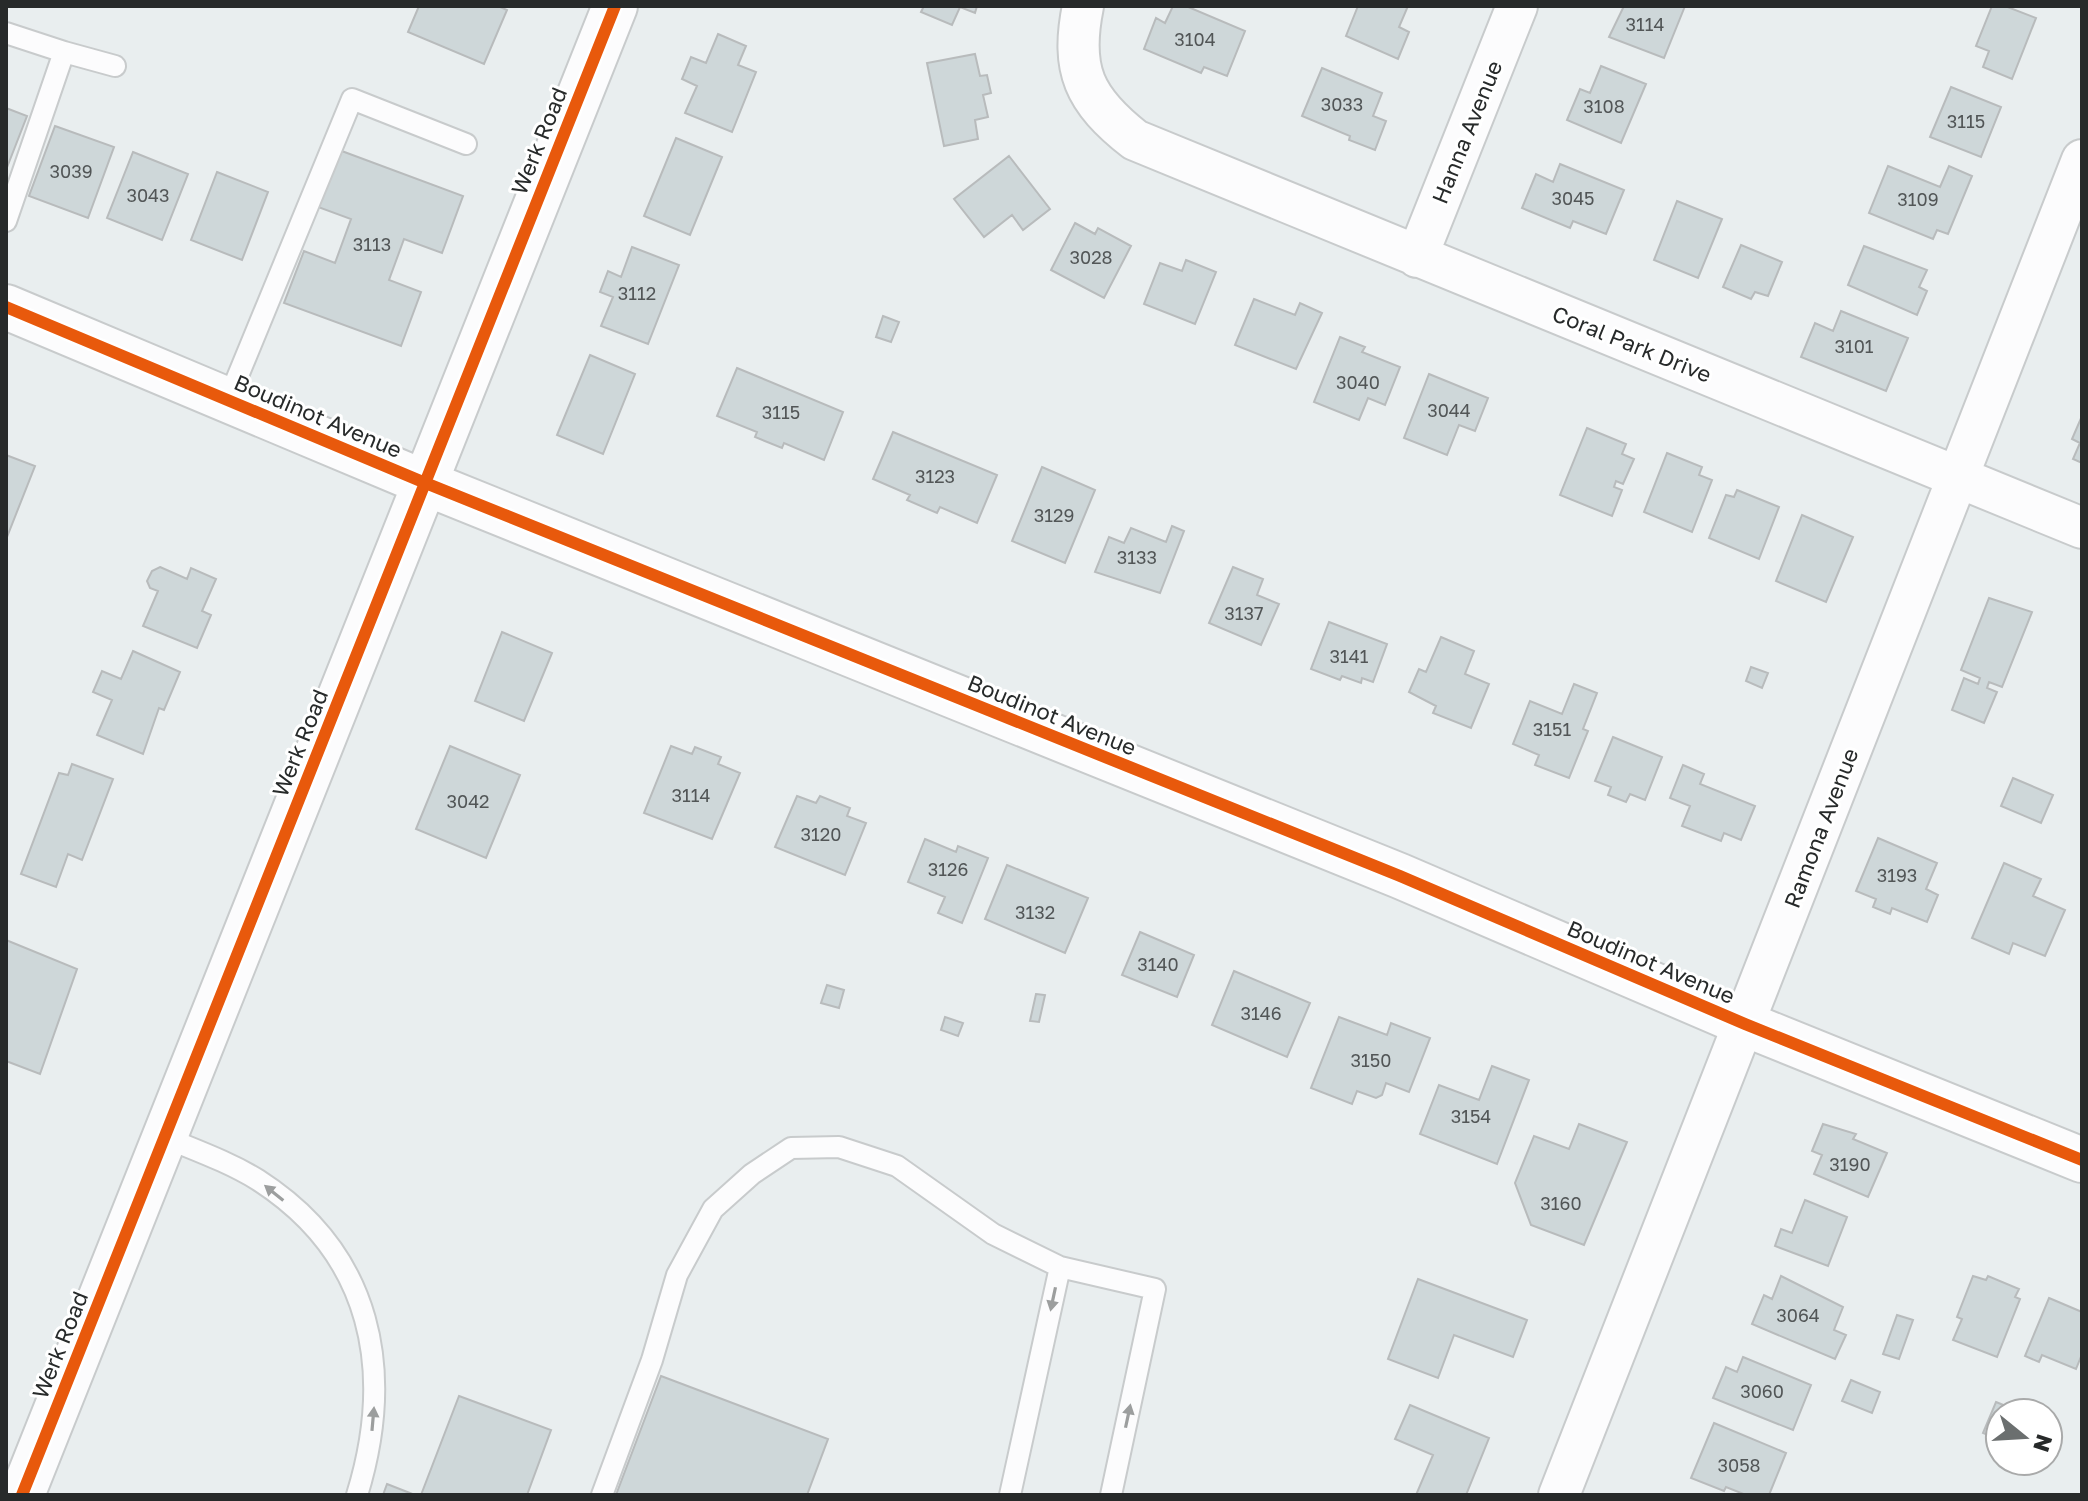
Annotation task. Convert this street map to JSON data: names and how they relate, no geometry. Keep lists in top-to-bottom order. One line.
{"streets":{"street":["Hanna Avenue","Werk Road","Coral Park Drive","Boudinot Avenue","Ramona Avenue"]},"crossings":[["Hanna Avenue","Coral Park Drive"],["Werk Road","Boudinot Avenue"],["Coral Park Drive","Ramona Avenue"],["Boudinot Avenue","Ramona Avenue"]],"house_numbers":["3114","3104","3033","3108","3115","3039","3043","3045","3109","3113","3028","3112","3101","3040","3044","3115","3123","3129","3133","3137","3141","3151","3114","3042","3120","3126","3193","3132","3140","3146","3150","3154","3190","3160","3064","3060","3058"],"north":"right"}
